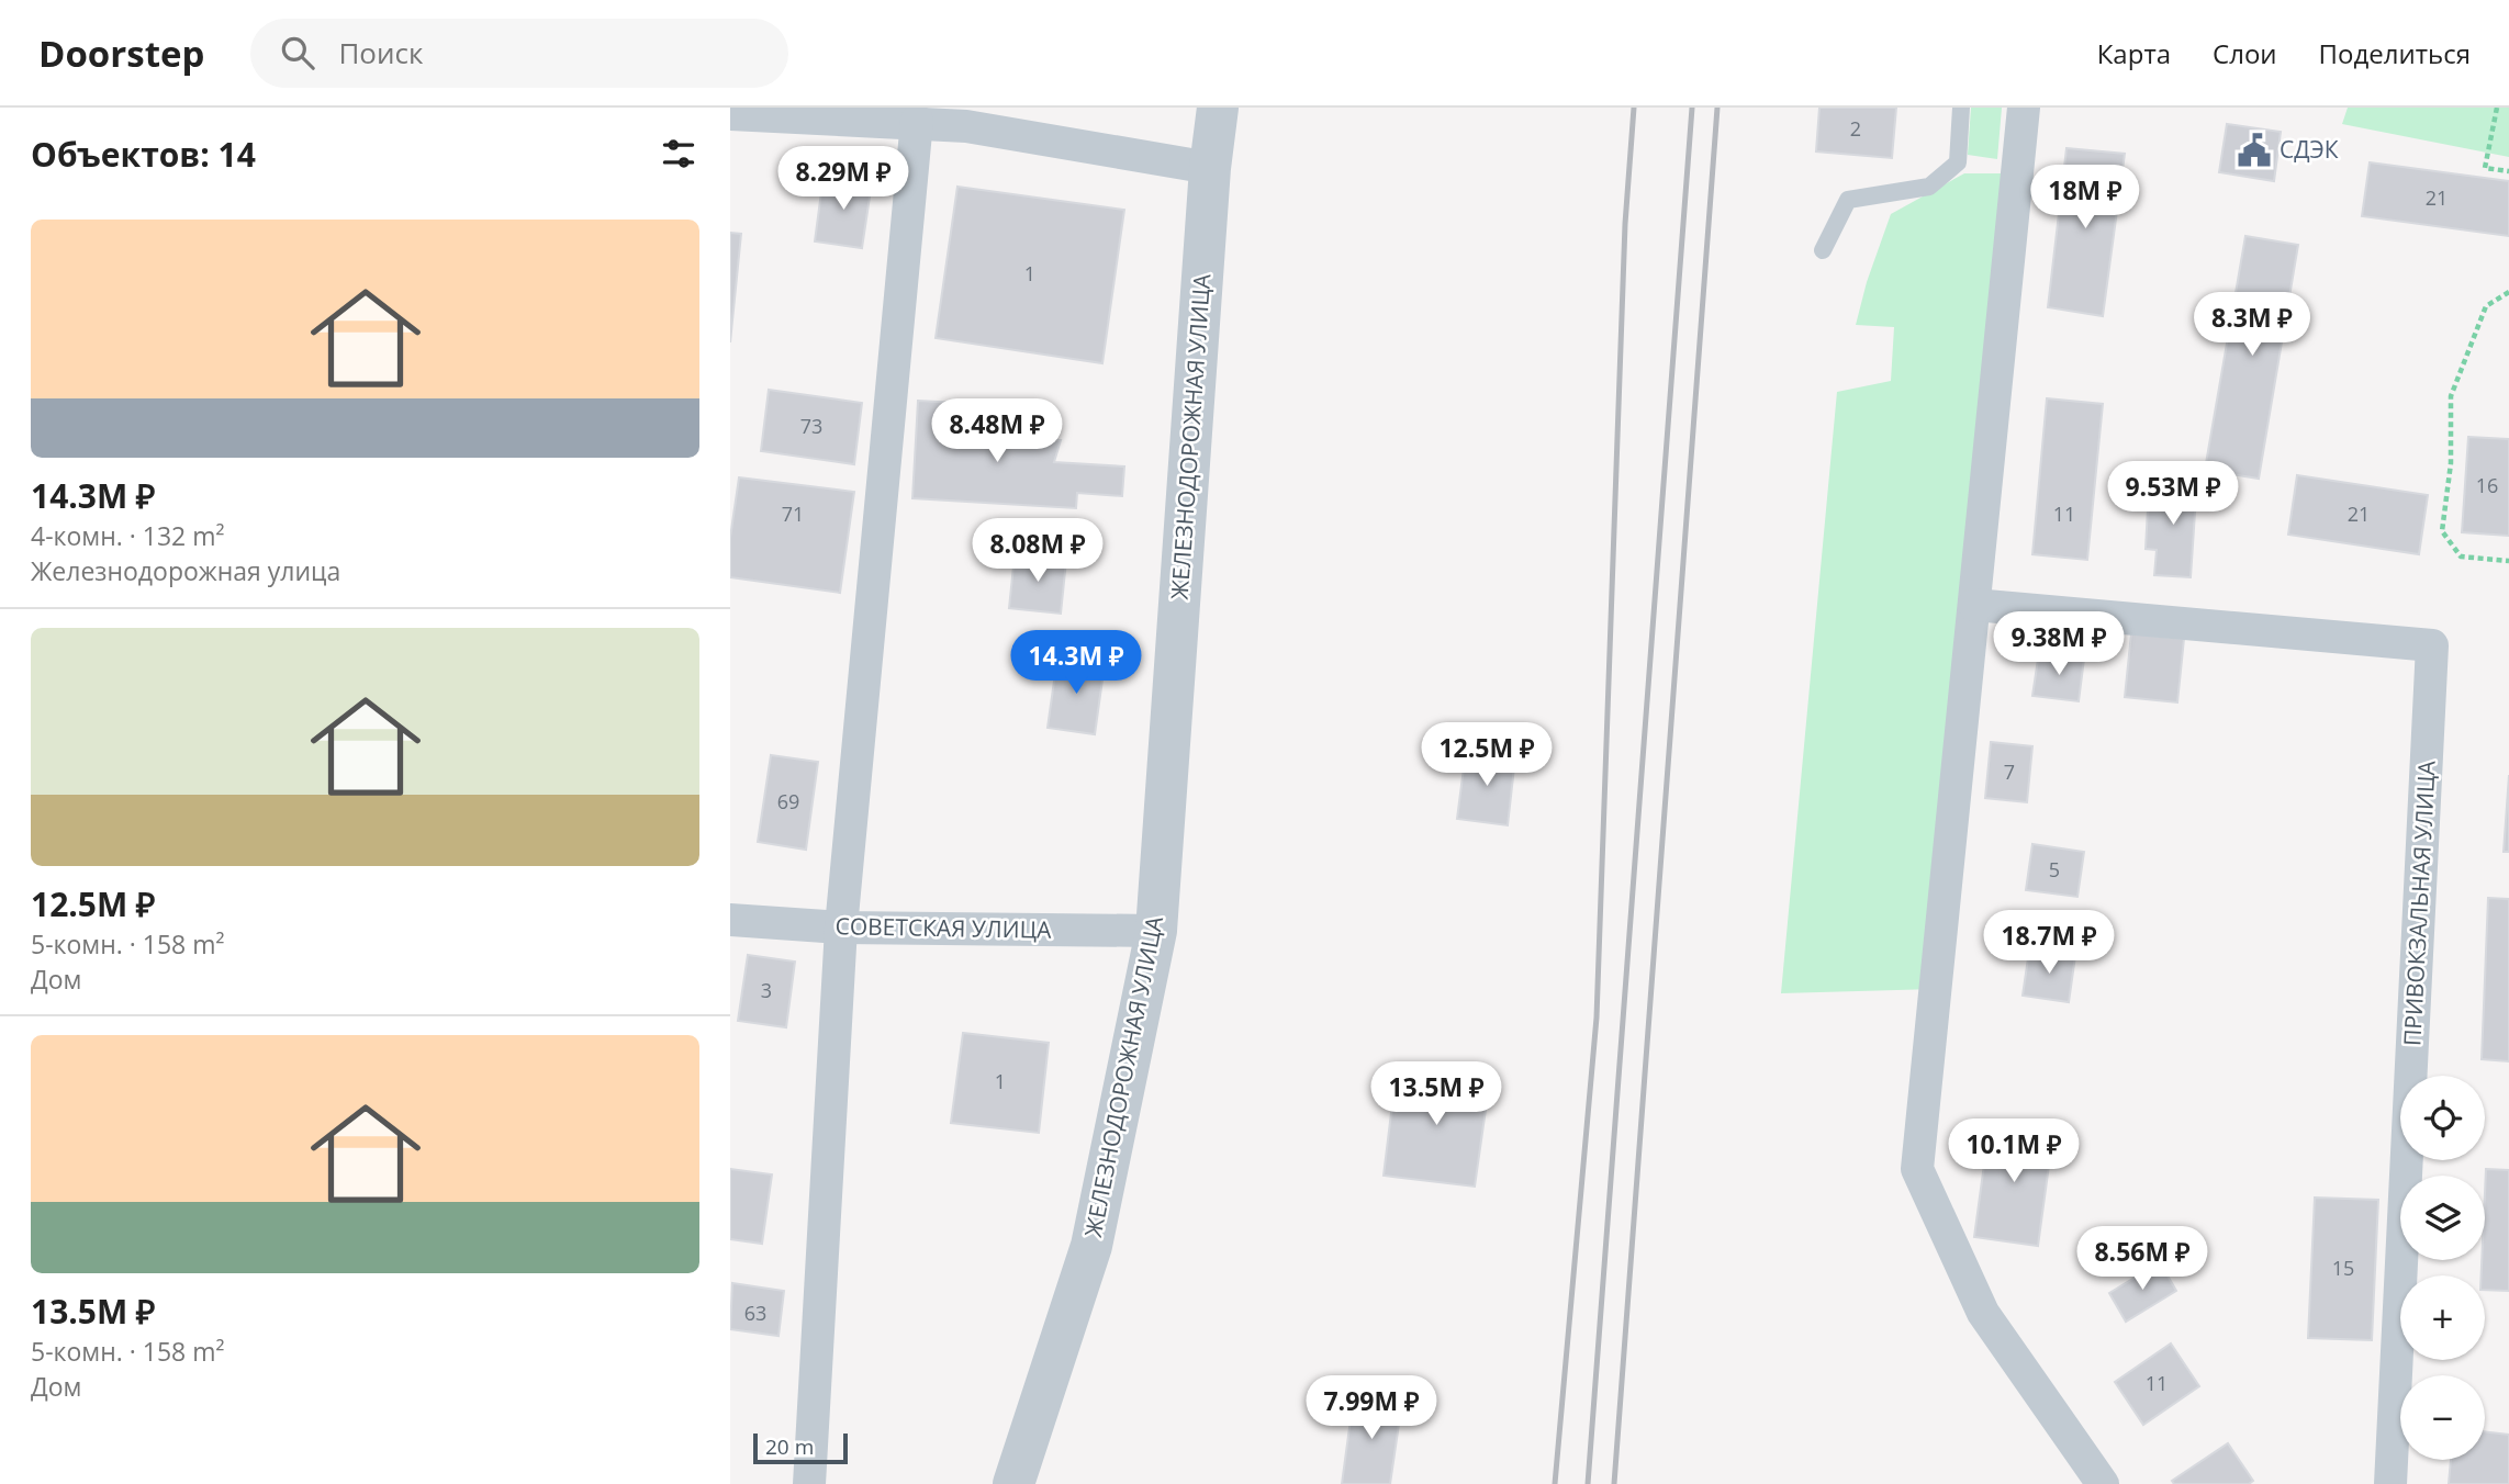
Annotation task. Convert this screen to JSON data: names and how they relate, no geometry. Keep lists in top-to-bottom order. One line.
{"streets":{"street":["ЖЕЛЕЗНОДОРОЖНАЯ УЛИЦА","ПРИВОКЗАЛЬНАЯ УЛИЦА","СОВЕТСКАЯ УЛИЦА"]},"crossings":[["ЖЕЛЕЗНОДОРОЖНАЯ УЛИЦА","СОВЕТСКАЯ УЛИЦА"]],"places":{"public building":["СДЭК"]},"house_numbers":["2","21","1","73","16","71","11","21","7","69","5","3","1","15","63","11"],"scale_bar":"20 m","page":{"header":"Doorstep","search":"Поиск","nav":["Карта","Слои","Поделиться"],"heading":"Объектов: 14","price":["8.29M ₽","18M ₽","8.3M ₽","8.48M ₽","9.53M ₽","8.08M ₽","9.38M ₽","14.3M ₽","12.5M ₽","18.7M ₽","13.5M ₽","10.1M ₽","8.56M ₽","7.99M ₽"],"list":[{"name":"14.3M ₽","note":"4-комн. · 132 m² · Железнодорожная улица"},{"name":"12.5M ₽","note":"5-комн. · 158 m² · Дом"},{"name":"13.5M ₽","note":"5-комн. · 158 m² · Дом"}],"map_buttons":["+","−"],"scale":"20 m"}}
